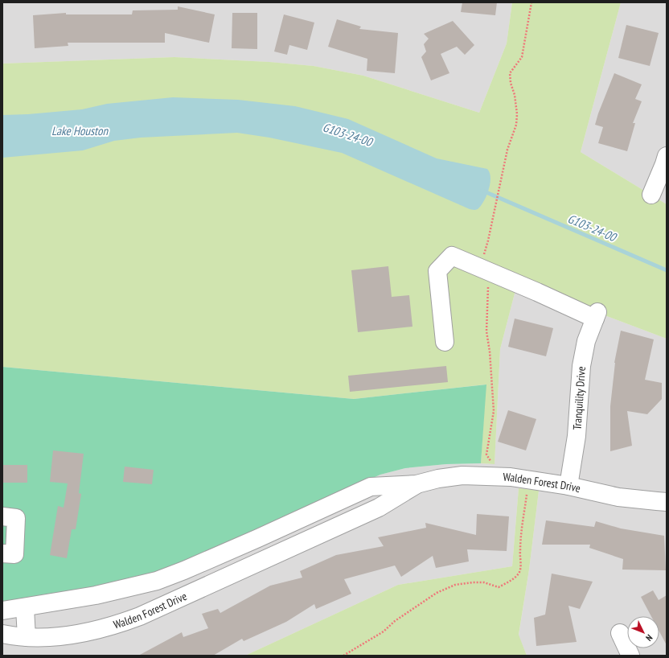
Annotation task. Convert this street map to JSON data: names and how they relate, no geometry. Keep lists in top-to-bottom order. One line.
{"streets":{"street":["Tranquility Drive","Walden Forest Drive"]},"crossings":[["Tranquility Drive","Walden Forest Drive"]],"water":["Lake Houston","G103-24-00"],"north":"bottom right"}
